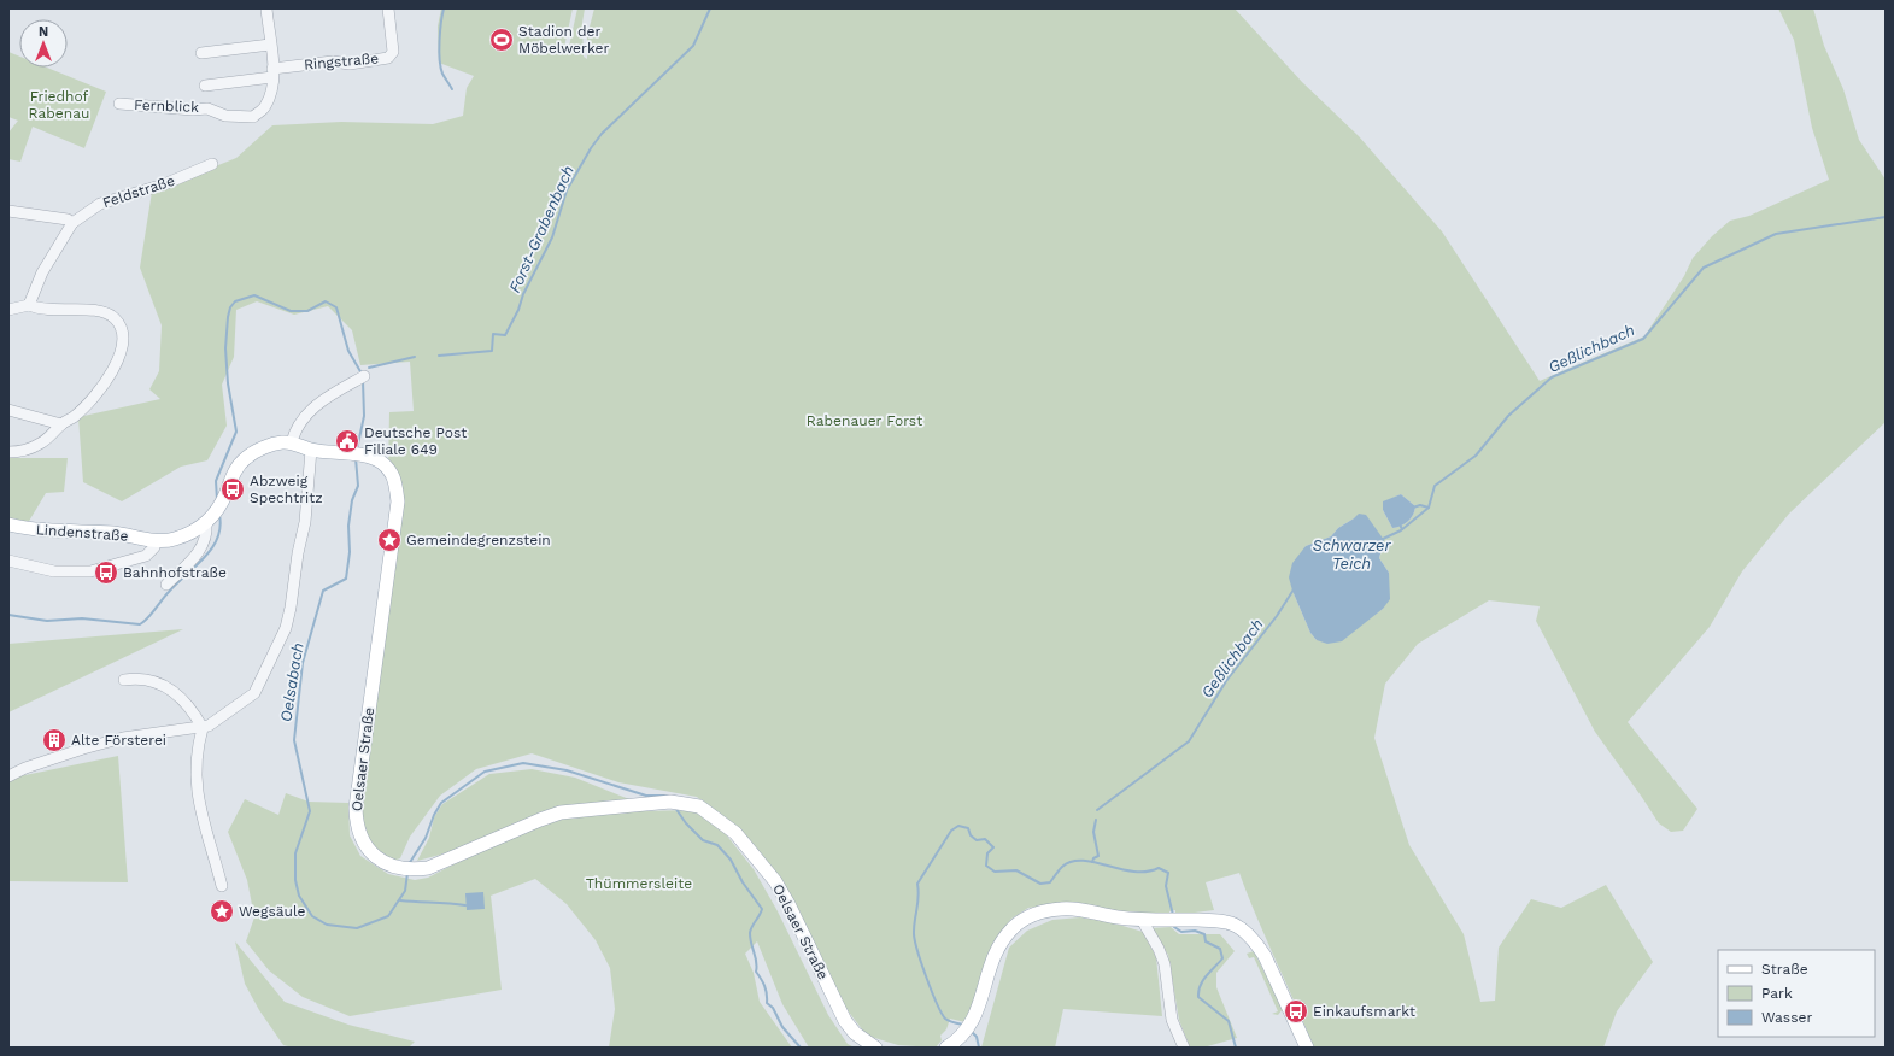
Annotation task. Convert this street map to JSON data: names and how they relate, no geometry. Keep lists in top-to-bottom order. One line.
{"streets":{"main road":["Lindenstraße","Oelsaer Straße"],"street":["Ringstraße","Fernblick","Feldstraße"]},"crossings":[["Ringstraße","Fernblick"]],"water":["Forst-Grabenbach","Geßlichbach","Schwarzer Teich","Oelsabach"],"parks":["Friedhof Rabenau","Rabenauer Forst","Thümmersleite"],"places":{"sports":["Stadion der Möbelwerker"],"public building":["Deutsche Post Filiale 649"],"bus stop":["Abzweig Spechtritz","Bahnhofstraße","Einkaufsmarkt"],"place":["Gemeindegrenzstein","Wegsäule"],"building":["Alte Försterei"]},"legend":["Straße","Park","Wasser"],"north":"top"}
